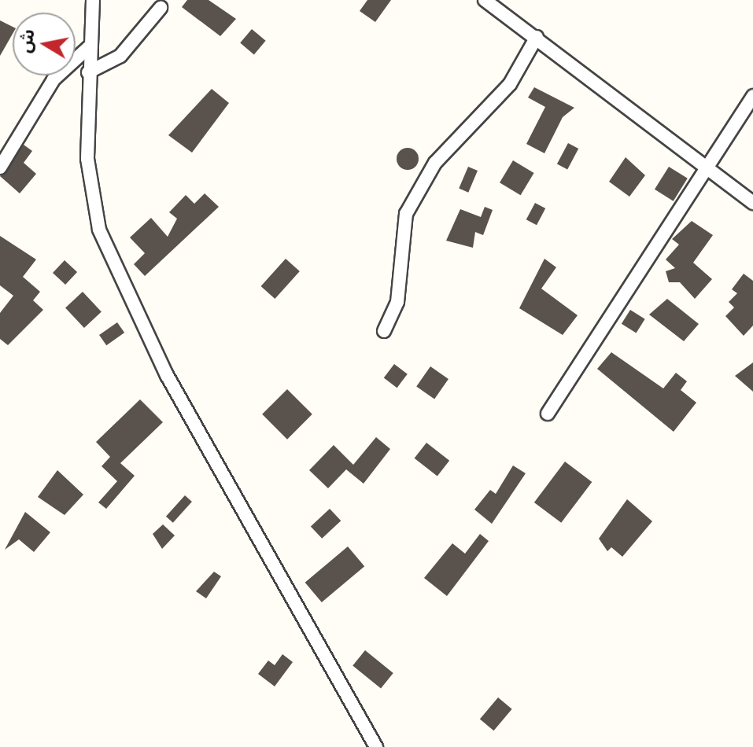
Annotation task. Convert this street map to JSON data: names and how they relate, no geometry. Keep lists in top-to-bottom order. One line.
{"north":"left"}
